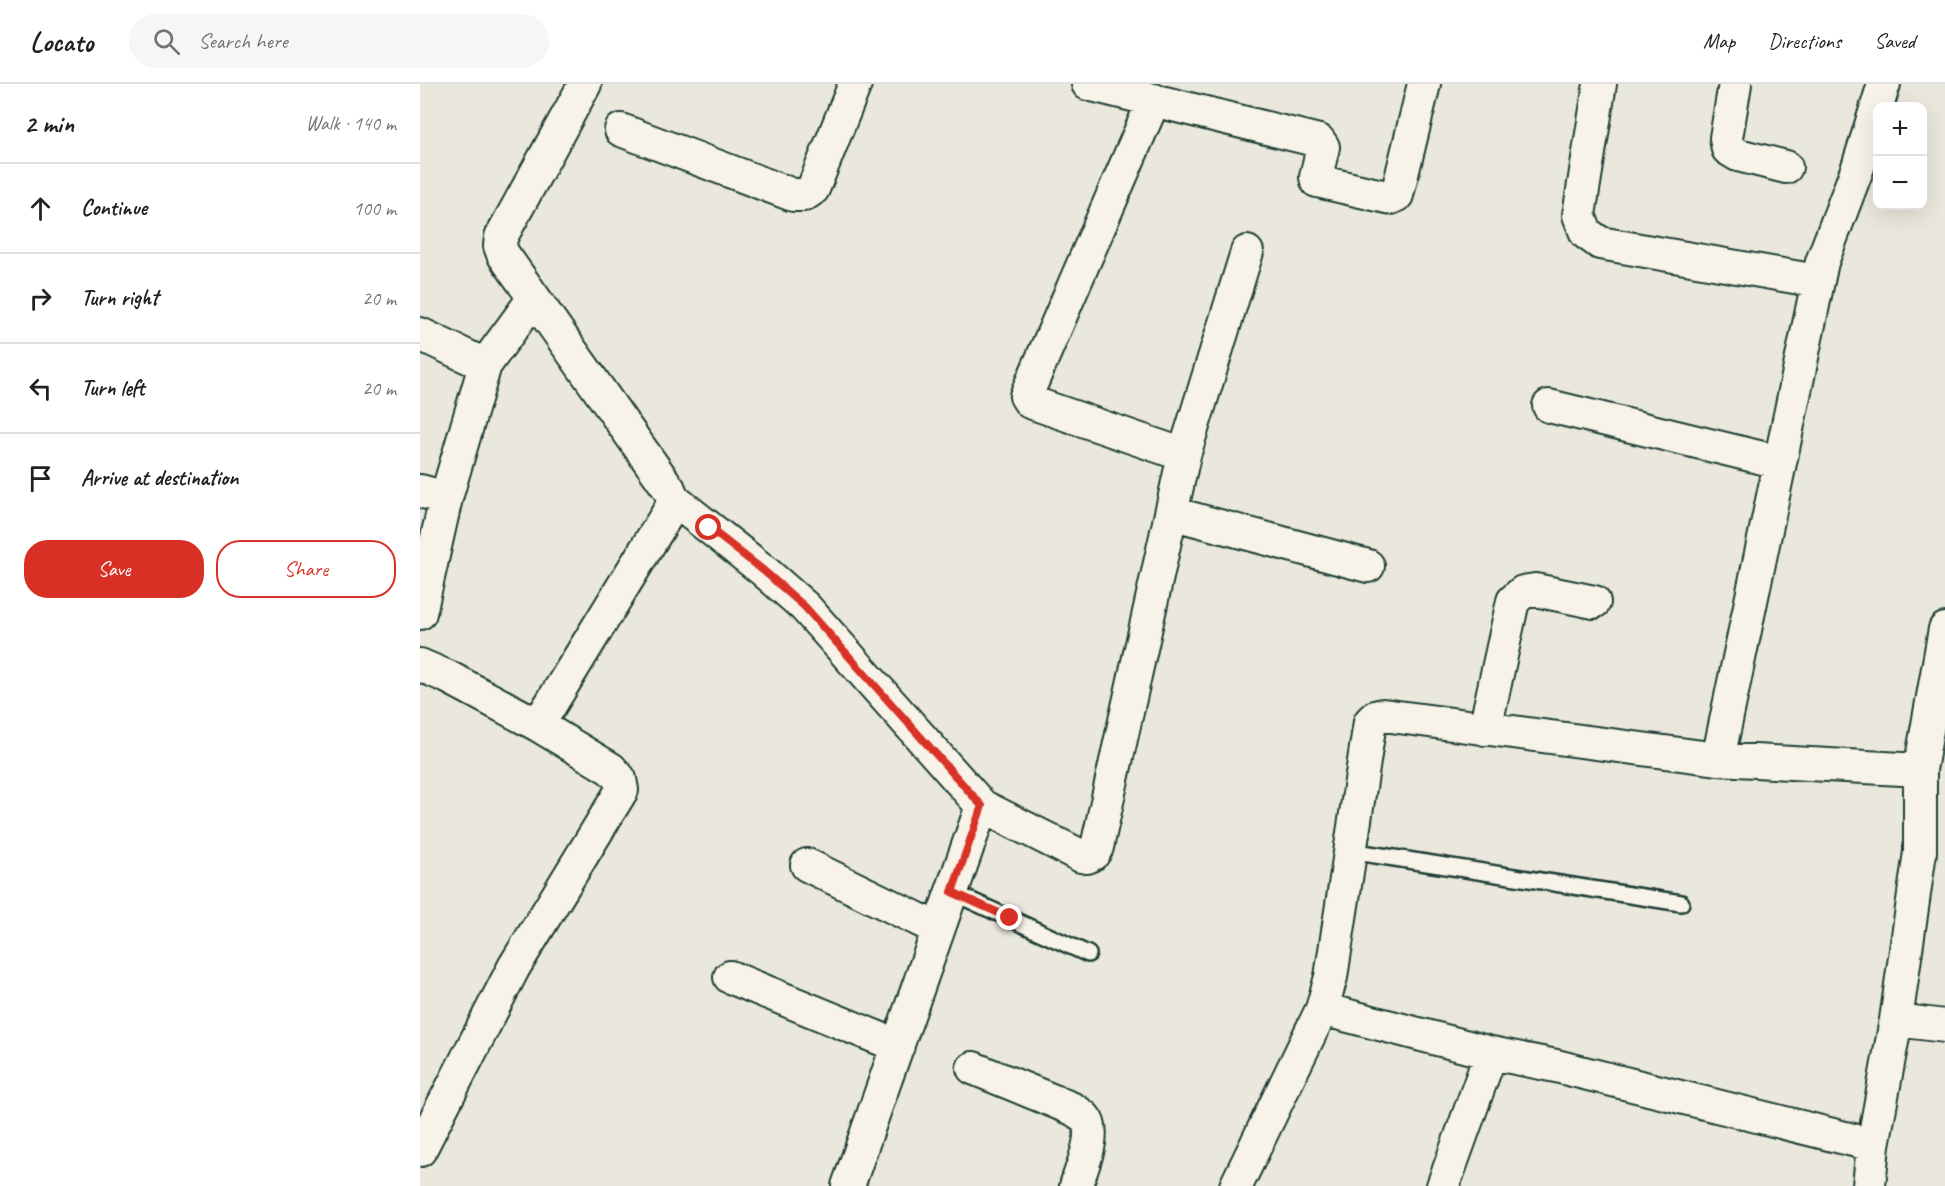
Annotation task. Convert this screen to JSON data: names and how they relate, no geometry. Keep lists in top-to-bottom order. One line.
{"page":{"header":"Locato","search":"Search here","nav":["Map","Directions","Saved"],"heading":["2 min","Walk · 140 m"],"map_buttons":["+","−"],"list":[["Continue","100 m"],["Turn right","20 m"],["Turn left","20 m"],"Arrive at destination"],"buttons":["Save","Share"]}}
